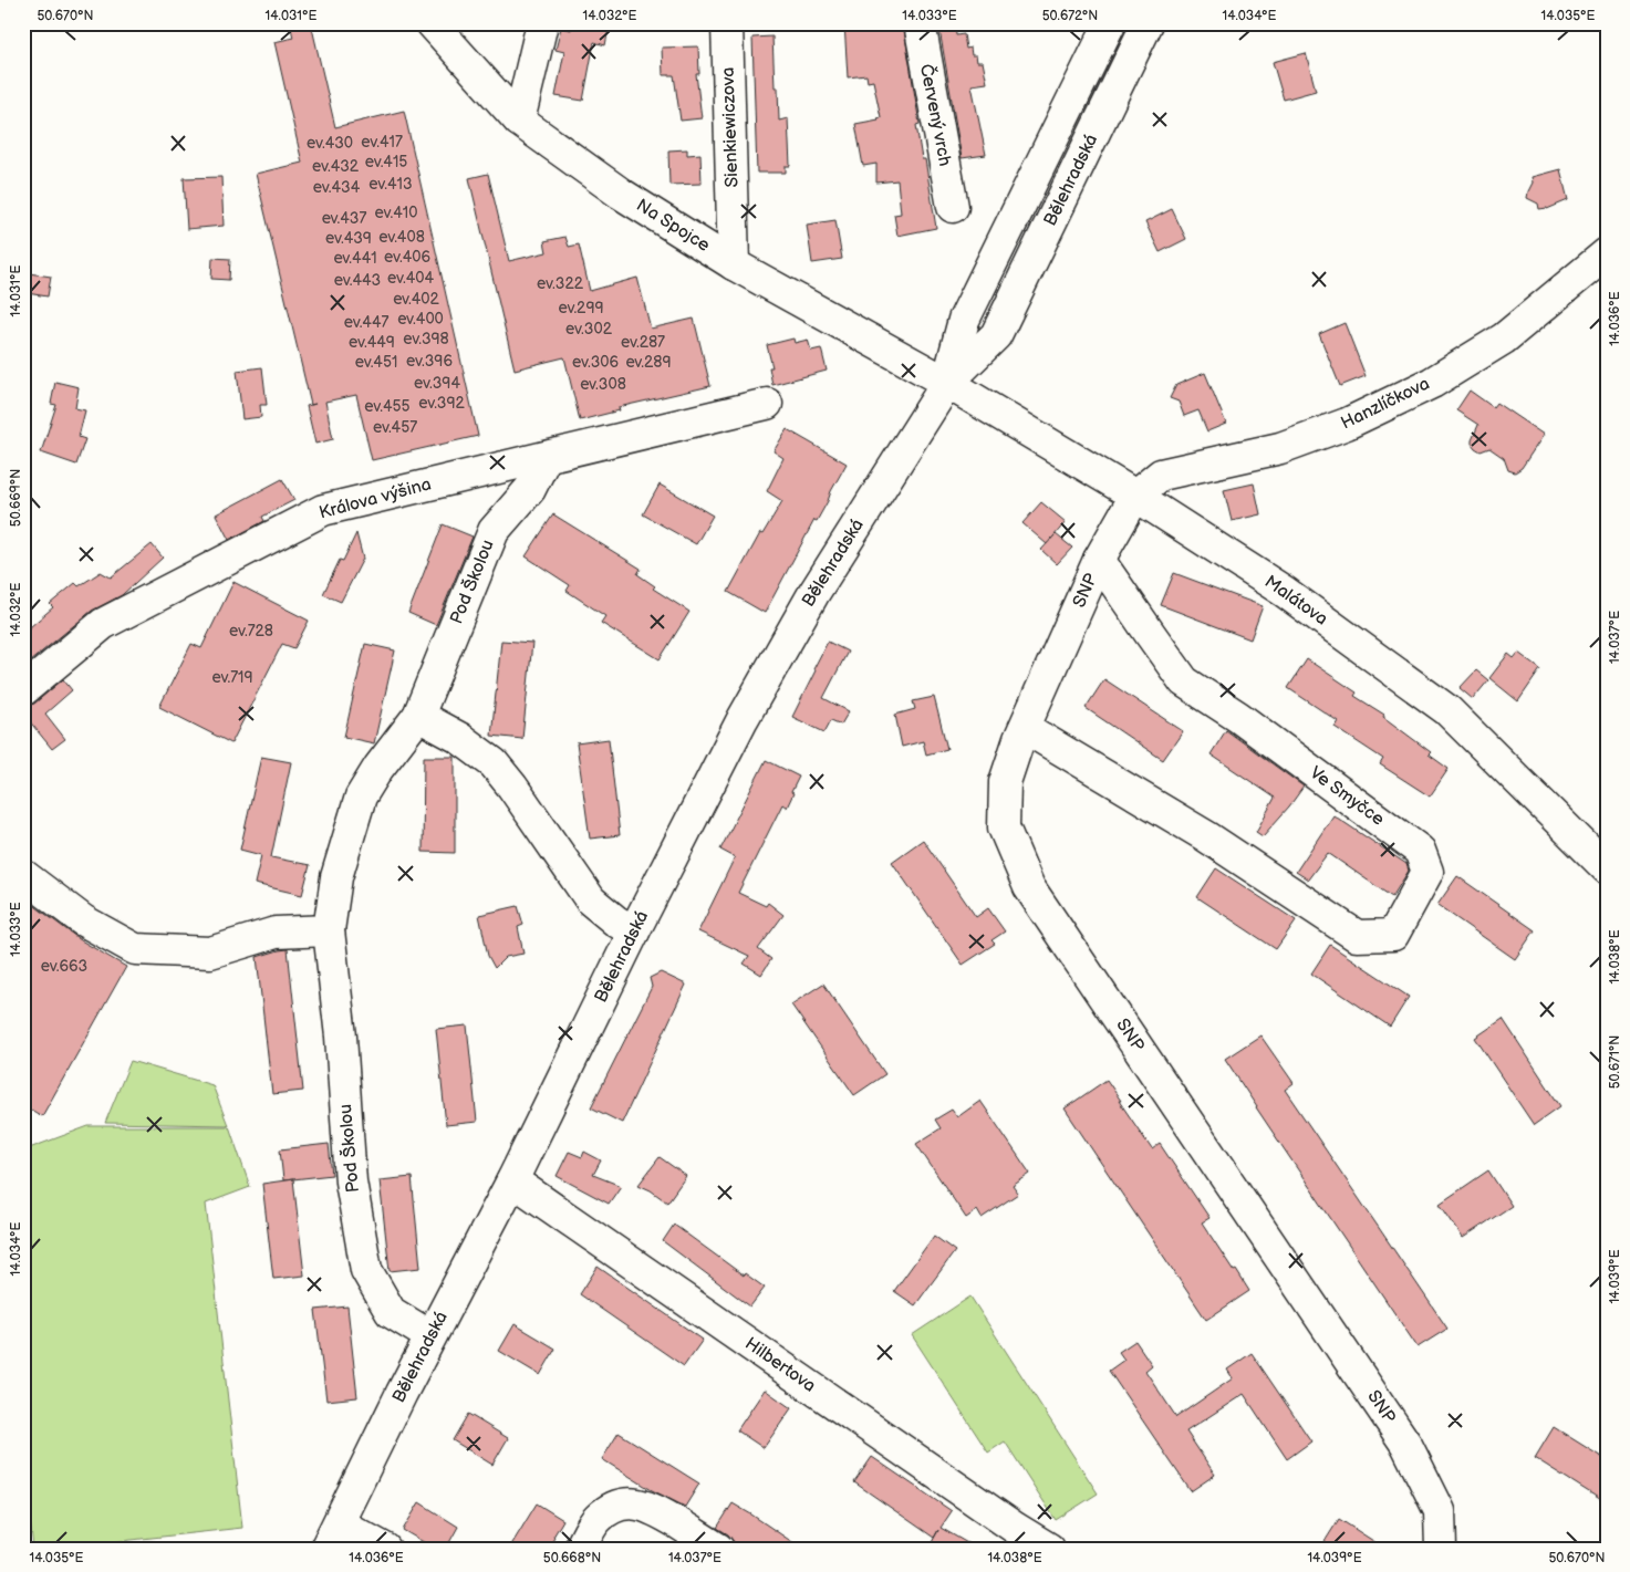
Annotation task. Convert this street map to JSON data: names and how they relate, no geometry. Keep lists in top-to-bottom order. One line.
{"streets":{"street":["Červený vrch","Sienkiewiczova","Bělehradská","Na Spojce","Hanzlíčkova","Králova výšina","Pod Školou","SNP","Malátova","Ve Smyčce","Hilbertova"]},"crossings":[["Sienkiewiczova","Na Spojce"],["Bělehradská","Na Spojce"],["Bělehradská","Pod Školou"],["Bělehradská","Malátova"],["Bělehradská","Hilbertova"],["Na Spojce","Malátova"],["Hanzlíčkova","SNP"],["Hanzlíčkova","Malátova"],["Králova výšina","Pod Školou"],["SNP","Malátova"],["SNP","Ve Smyčce"]],"house_numbers":["ev.417","ev.430","ev.415","ev.432","ev.413","ev.434","ev.410","ev.437","ev.408","ev.439","ev.406","ev.441","ev.404","ev.443","ev.322","ev.402","ev.299","ev.400","ev.447","ev.302","ev.398","ev.449","ev.287","ev.396","ev.451","ev.306","ev.289","ev.394","ev.308","ev.392","ev.455","ev.457","ev.728","ev.719","ev.663"],"coordinates":["50.670°N","14.031°E","14.032°E","14.033°E","50.672°N","14.034°E","14.035°E","14.036°E","50.669°N","14.037°E","14.038°E","50.671°N","14.039°E","50.668°N"]}
